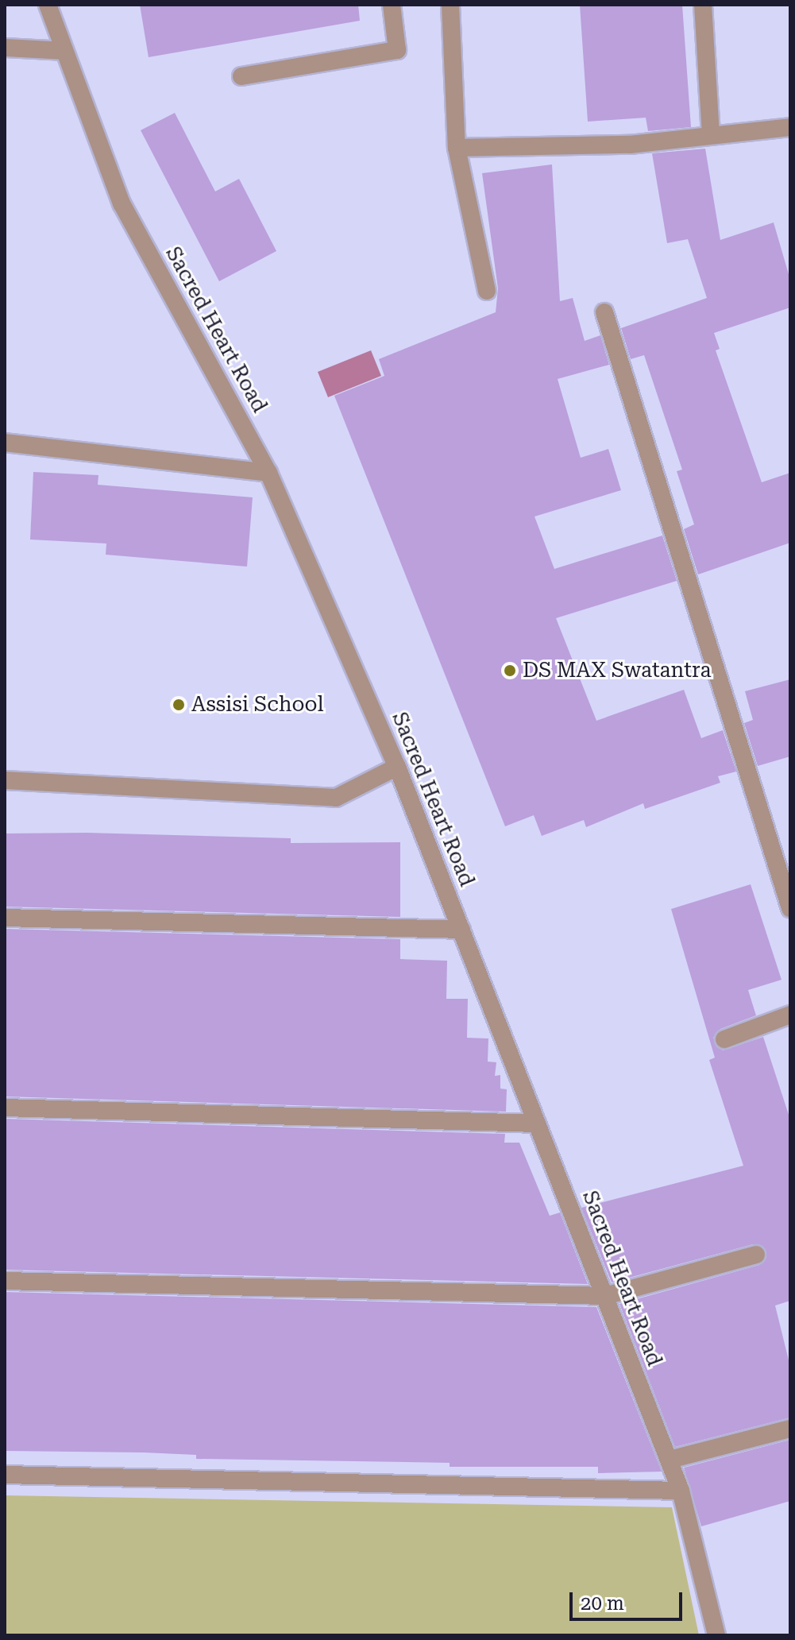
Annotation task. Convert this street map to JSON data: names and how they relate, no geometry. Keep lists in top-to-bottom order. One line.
{"streets":{"street":["Sacred Heart Road"]},"places":["DS MAX Swatantra","Assisi School"],"scale_bar":"20 m"}
